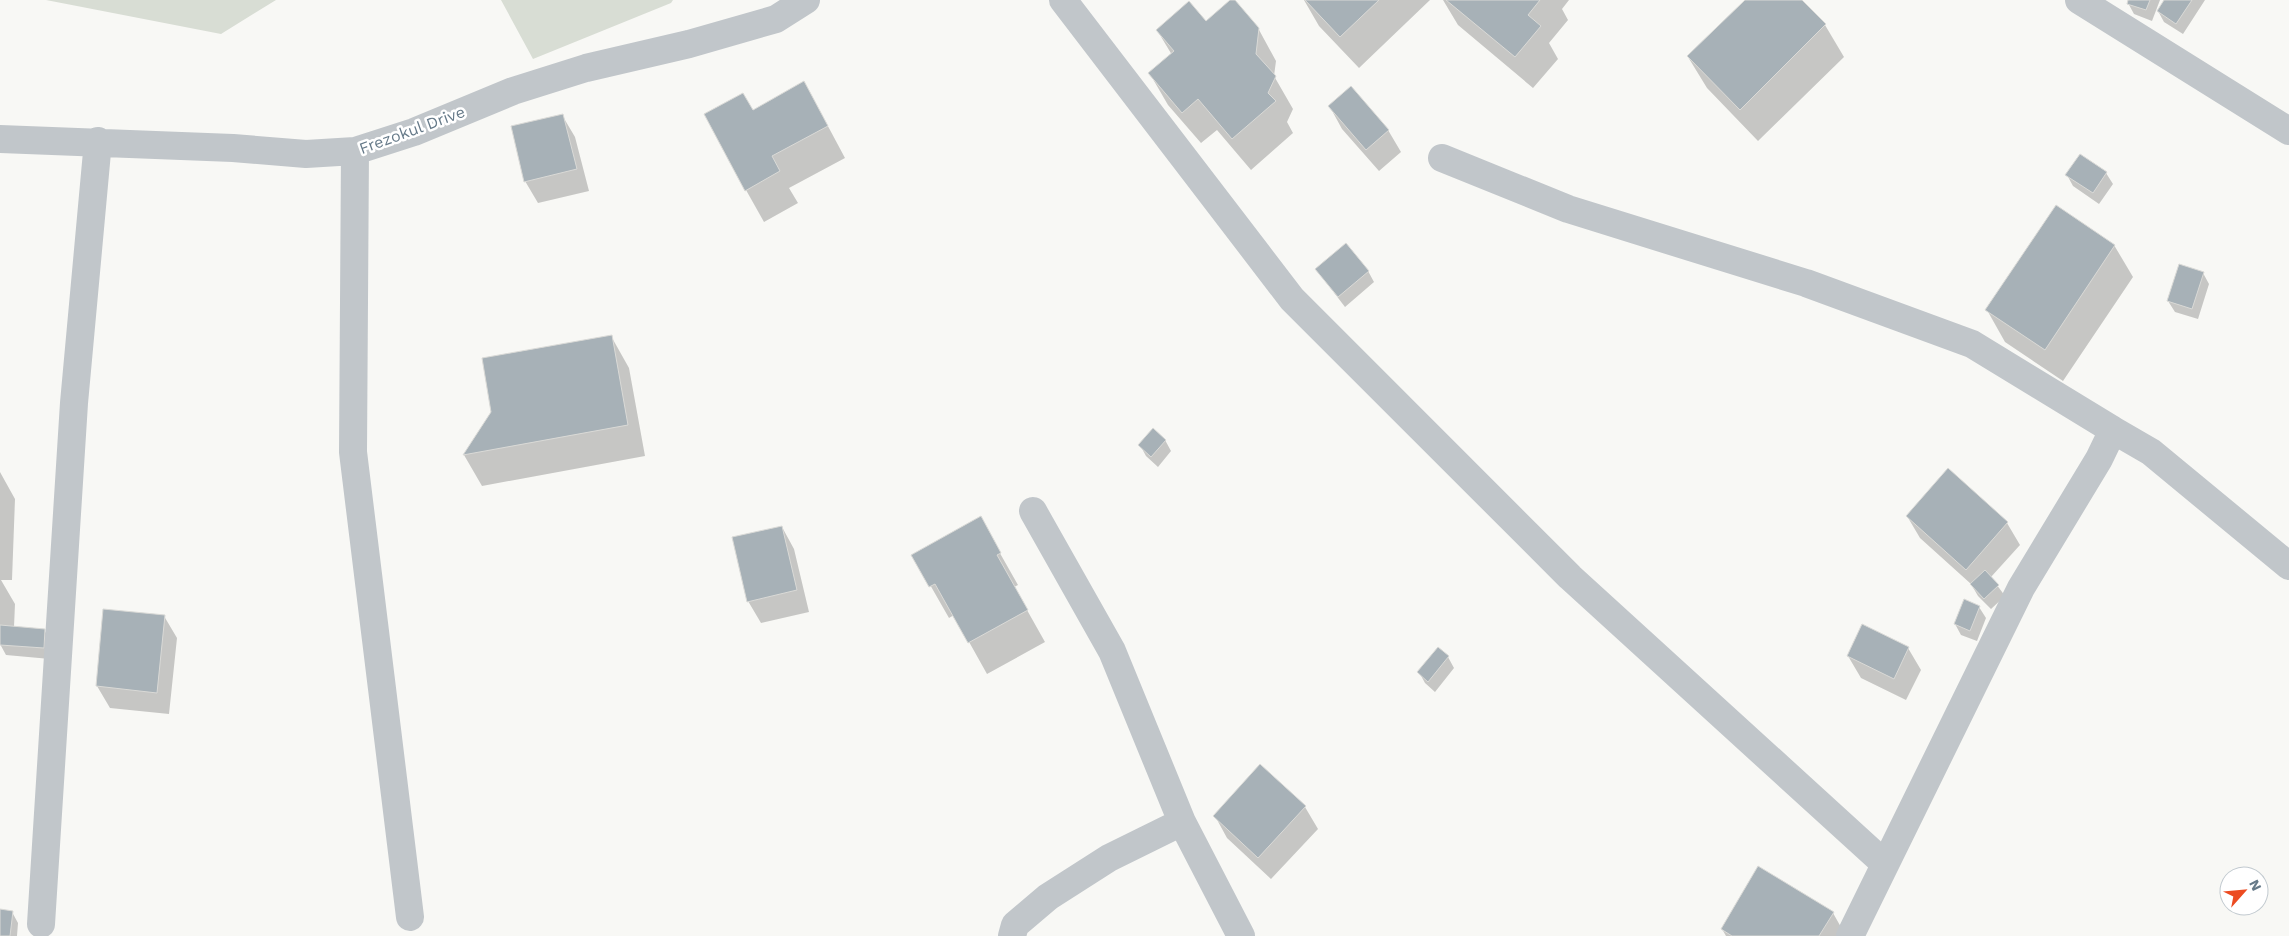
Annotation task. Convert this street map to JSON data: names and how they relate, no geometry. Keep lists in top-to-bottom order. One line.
{"streets":{"street":["Frezokul Drive"]},"north":"top right"}
